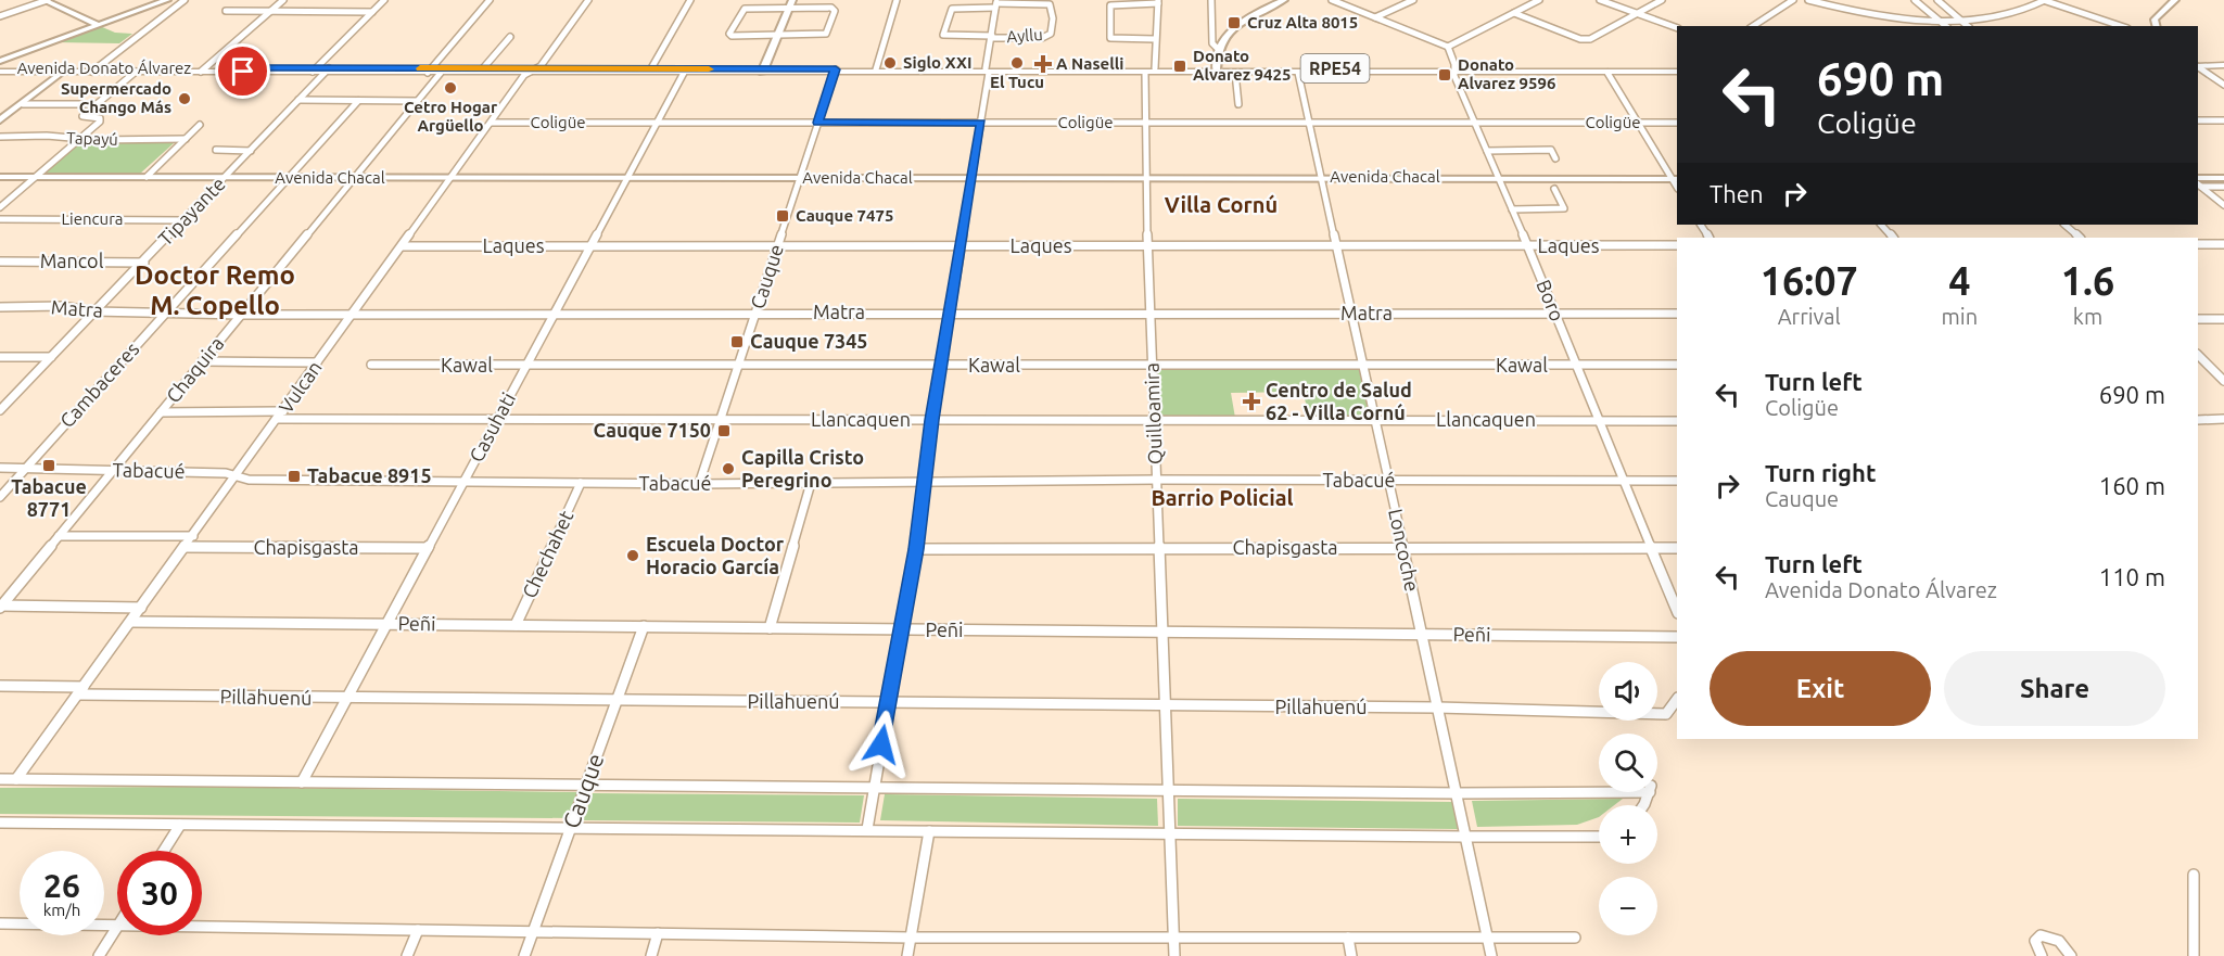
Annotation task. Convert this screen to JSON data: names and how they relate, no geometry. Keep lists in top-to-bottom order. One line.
{"streets":{"main road":["Avenida Donato Álvarez","RPE54","Avenida Chacal"],"street":["Ayllu","Coligüe","Tapayú","Tipayante","Liencura","Laques","Mancol","Cauque","Boro","Matra","Kawal","Chaquira","Cambaceres","Vulcan","Quilloamira","Llancaquen","Casuhati","Tabacué","Chapisgasta","Loncoche","Chechahet","Peñi","Pillahuenú"]},"crossings":[["Avenida Donato Álvarez","Tipayante"],["Avenida Donato Álvarez","Cauque"],["Avenida Donato Álvarez","Boro"],["Avenida Donato Álvarez","Chaquira"],["Avenida Donato Álvarez","Vulcan"],["Avenida Donato Álvarez","Quilloamira"],["Avenida Donato Álvarez","Casuhati"],["Avenida Donato Álvarez","Loncoche"],["Coligüe","Cauque"],["Coligüe","Boro"],["Coligüe","Vulcan"],["Coligüe","Quilloamira"],["Coligüe","Casuhati"],["Coligüe","Loncoche"],["Avenida Chacal","Tipayante"],["Avenida Chacal","Cauque"],["Avenida Chacal","Boro"],["Avenida Chacal","Chaquira"],["Avenida Chacal","Cambaceres"],["Avenida Chacal","Vulcan"],["Avenida Chacal","Quilloamira"],["Avenida Chacal","Casuhati"],["Avenida Chacal","Loncoche"],["Tipayante","Liencura"],["Tipayante","Mancol"],["Tipayante","Matra"],["Laques","Cauque"],["Laques","Boro"],["Laques","Vulcan"],["Laques","Quilloamira"],["Laques","Casuhati"],["Laques","Loncoche"],["Cauque","Matra"],["Cauque","Kawal"],["Cauque","Llancaquen"],["Cauque","Tabacué"],["Cauque","Peñi"],["Cauque","Pillahuenú"],["Boro","Matra"],["Boro","Kawal"],["Boro","Llancaquen"],["Boro","Tabacué"],["Boro","Chapisgasta"],["Matra","Chaquira"],["Matra","Cambaceres"],["Matra","Vulcan"],["Matra","Quilloamira"],["Matra","Casuhati"],["Matra","Loncoche"],["Kawal","Quilloamira"],["Kawal","Casuhati"],["Kawal","Loncoche"],["Chaquira","Llancaquen"],["Chaquira","Tabacué"],["Cambaceres","Tabacué"],["Vulcan","Llancaquen"],["Vulcan","Tabacué"],["Vulcan","Chapisgasta"],["Vulcan","Peñi"],["Vulcan","Pillahuenú"],["Quilloamira","Llancaquen"],["Quilloamira","Tabacué"],["Quilloamira","Chapisgasta"],["Quilloamira","Peñi"],["Quilloamira","Pillahuenú"],["Llancaquen","Casuhati"],["Llancaquen","Loncoche"],["Casuhati","Tabacué"],["Casuhati","Chapisgasta"],["Casuhati","Peñi"],["Casuhati","Pillahuenú"],["Tabacué","Loncoche"],["Tabacué","Chechahet"],["Chapisgasta","Loncoche"],["Loncoche","Peñi"],["Loncoche","Pillahuenú"],["Chechahet","Peñi"]],"districts":["Villa Cornú","Doctor Remo M. Copello","Barrio Policial"],"places":{"transit":["Cruz Alta 8015","Donato Alvarez 9425","Donato Alvarez 9596","Cauque 7475","Cauque 7345","Cauque 7150","Tabacue 8771","Tabacue 8915"],"other":["Siglo XXI","El Tucu","Cetro Hogar Argüello","Supermercado Chango Más","Capilla Cristo Peregrino","Escuela Doctor Horacio García"],"health":["A Naselli","Centro de Salud 62 - Villa Cornú"]},"page":{"turn":["690 m","Coligüe"],"then":"Then","eta":["16:07","Arrival","4","min","1.6","km"],"list":[{"name":"Turn left","note":"Coligüe","value":"690 m"},{"name":"Turn right","note":"Cauque","value":"160 m"},{"name":"Turn left","note":"Avenida Donato Álvarez","value":"110 m"}],"buttons":["Exit","Share"],"map_buttons":["+","−"],"speed":"26 km/h","limit":"30"}}
